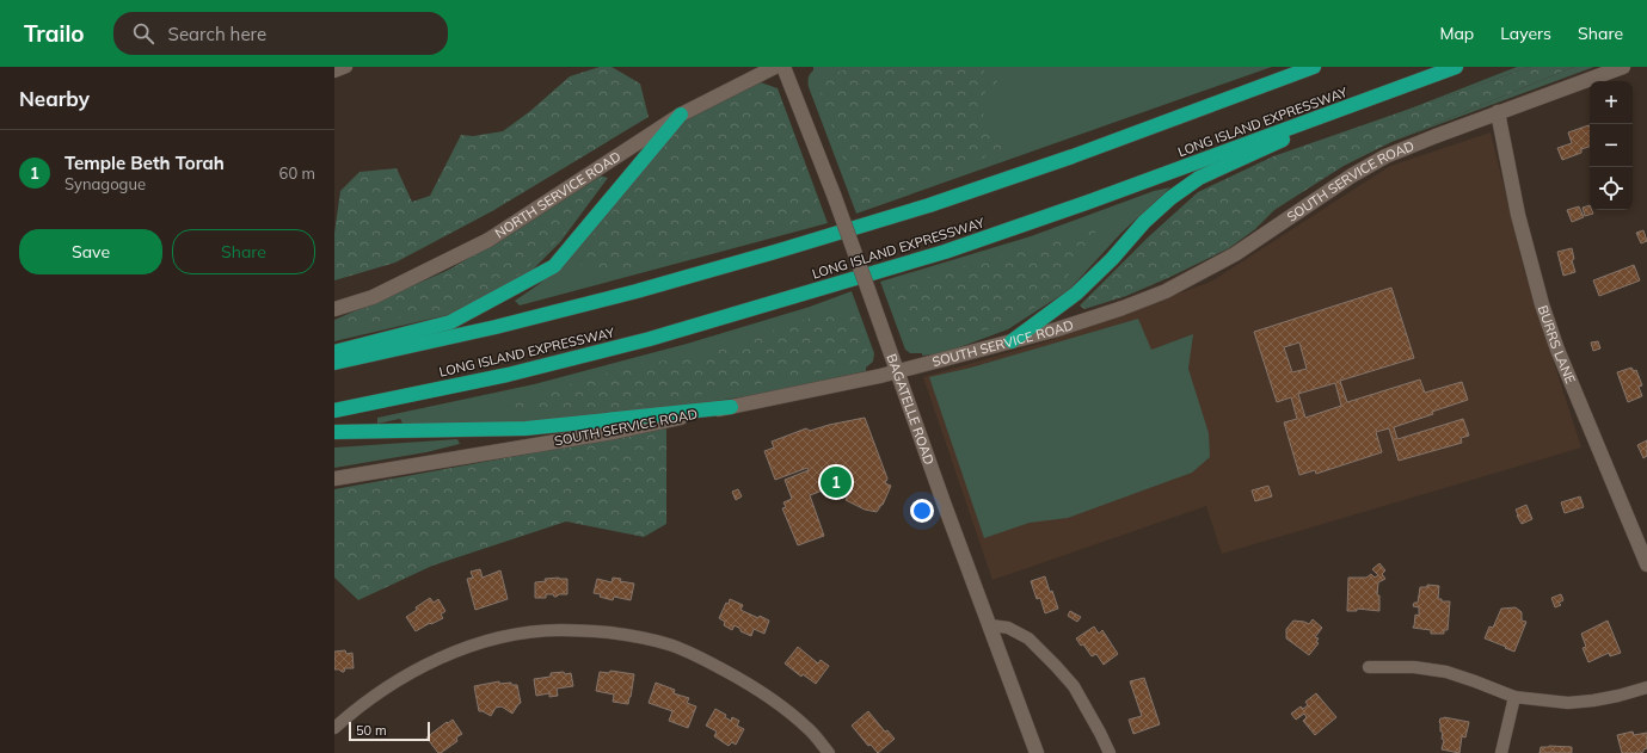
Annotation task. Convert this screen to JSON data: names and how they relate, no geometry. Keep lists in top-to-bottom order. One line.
{"streets":{"highway":["LONG ISLAND EXPRESSWAY"],"main road":["SOUTH SERVICE ROAD","NORTH SERVICE ROAD","BURRS LANE","BAGATELLE ROAD"]},"crossings":[["SOUTH SERVICE ROAD","BURRS LANE"],["SOUTH SERVICE ROAD","BAGATELLE ROAD"]],"scale_bar":"50 m","page":{"header":"Trailo","search":"Search here","nav":["Map","Layers","Share"],"heading":"Nearby","map_buttons":["+","−"],"list":[{"mark":"1","name":"Temple Beth Torah","note":"Synagogue","value":"60 m"}],"buttons":["Save","Share"],"pins":"1","scale":"50 m"}}
